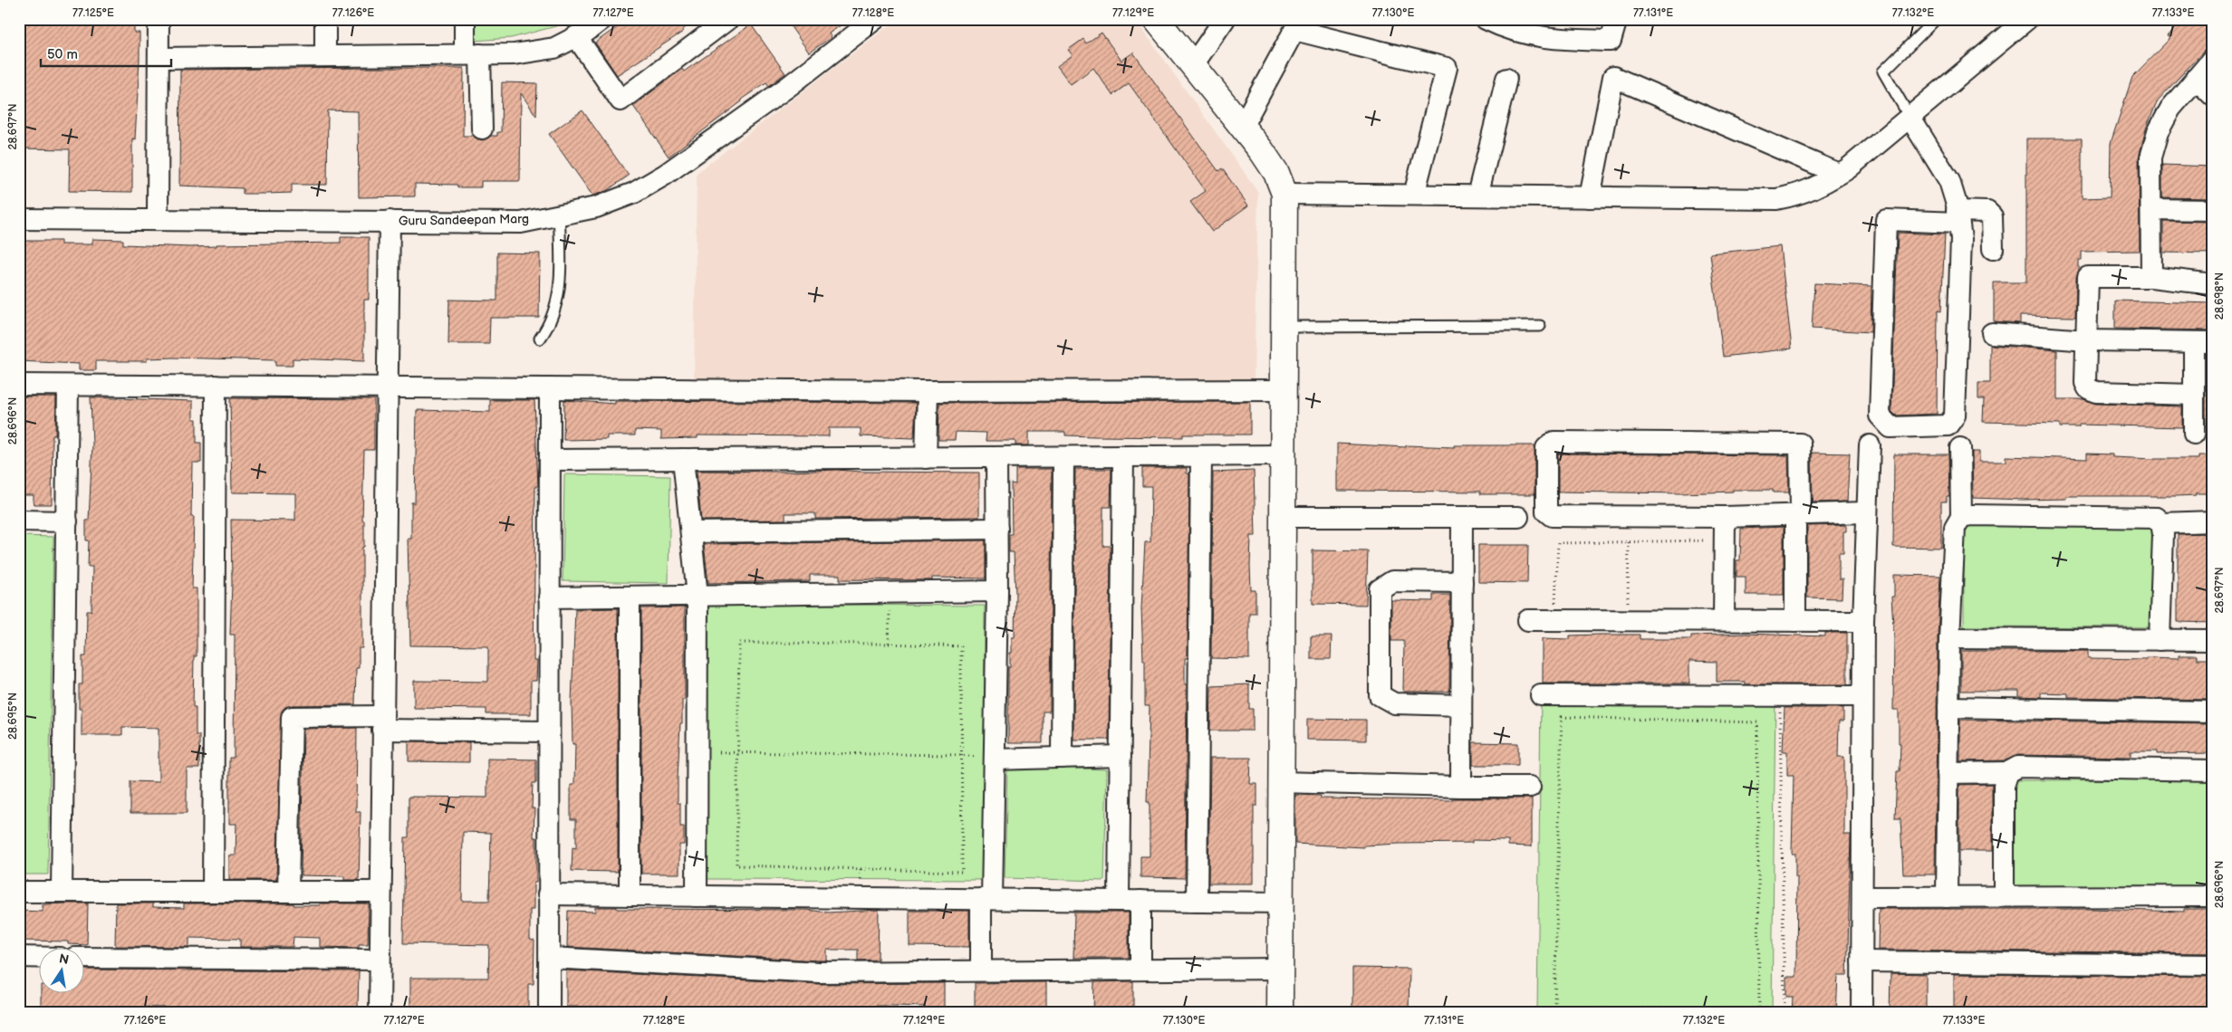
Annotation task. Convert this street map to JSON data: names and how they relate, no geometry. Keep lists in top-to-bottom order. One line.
{"streets":{"street":["Guru Sandeepan Marg"]},"scale_bar":"50 m","north":"top","coordinates":["77.125°E","77.126°E","77.127°E","77.128°E","77.129°E","77.130°E","77.131°E","77.132°E","77.133°E","28.697°N","28.698°N","28.696°N","28.695°N"]}
